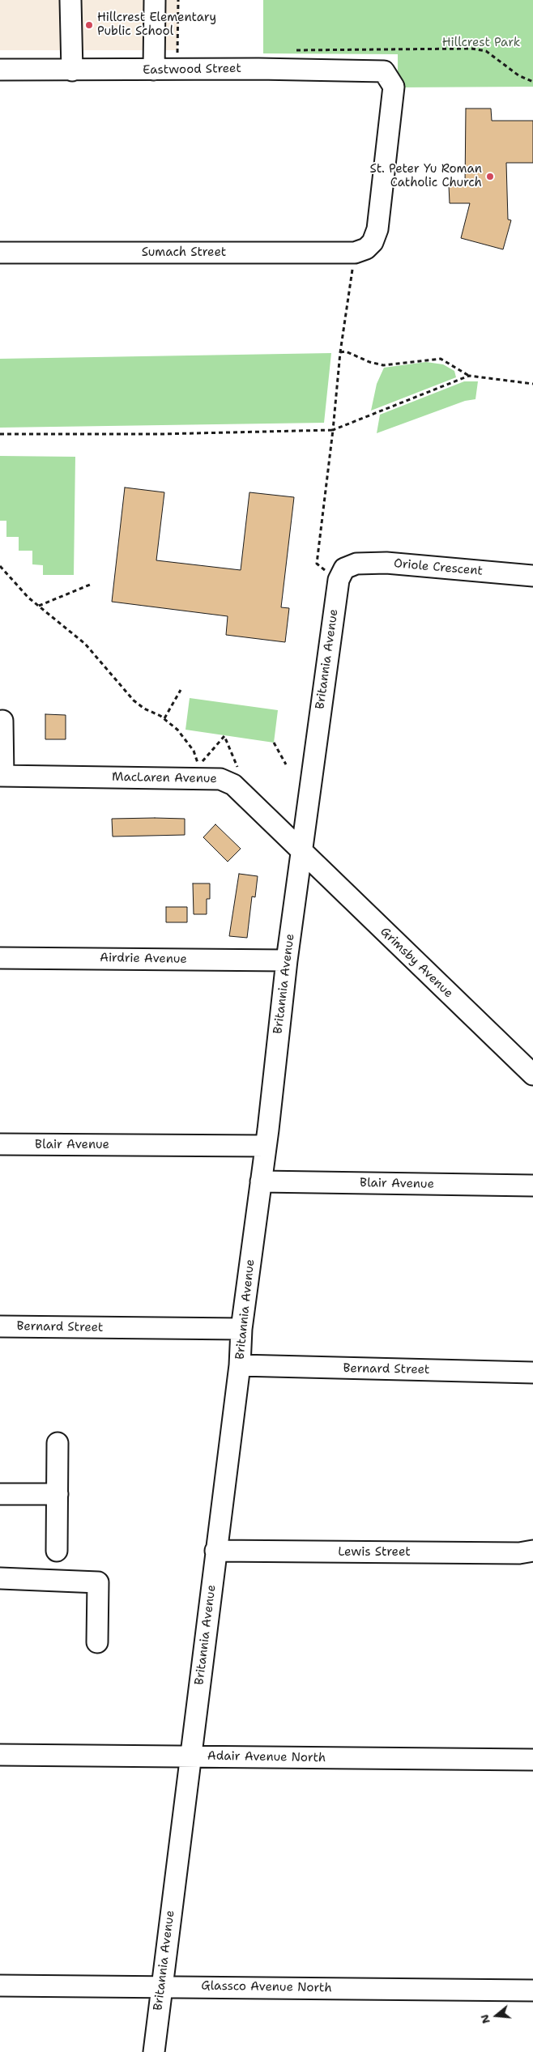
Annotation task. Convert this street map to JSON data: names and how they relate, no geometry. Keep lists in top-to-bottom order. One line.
{"streets":{"street":["Eastwood Street","Sumach Street","Oriole Crescent","Britannia Avenue","MacLaren Avenue","Airdrie Avenue","Grimsby Avenue","Blair Avenue","Bernard Street","Lewis Street","Adair Avenue North","Glassco Avenue North"]},"crossings":[["Eastwood Street","Sumach Street"],["Oriole Crescent","Britannia Avenue"],["Britannia Avenue","MacLaren Avenue"],["Britannia Avenue","Airdrie Avenue"],["Britannia Avenue","Grimsby Avenue"],["Britannia Avenue","Blair Avenue"],["Britannia Avenue","Bernard Street"],["Britannia Avenue","Lewis Street"],["Britannia Avenue","Adair Avenue North"],["Britannia Avenue","Glassco Avenue North"],["MacLaren Avenue","Grimsby Avenue"]],"parks":["Hillcrest Park"],"places":["Hillcrest Elementary Public School","St. Peter Yu Roman Catholic Church"],"north":"left"}
